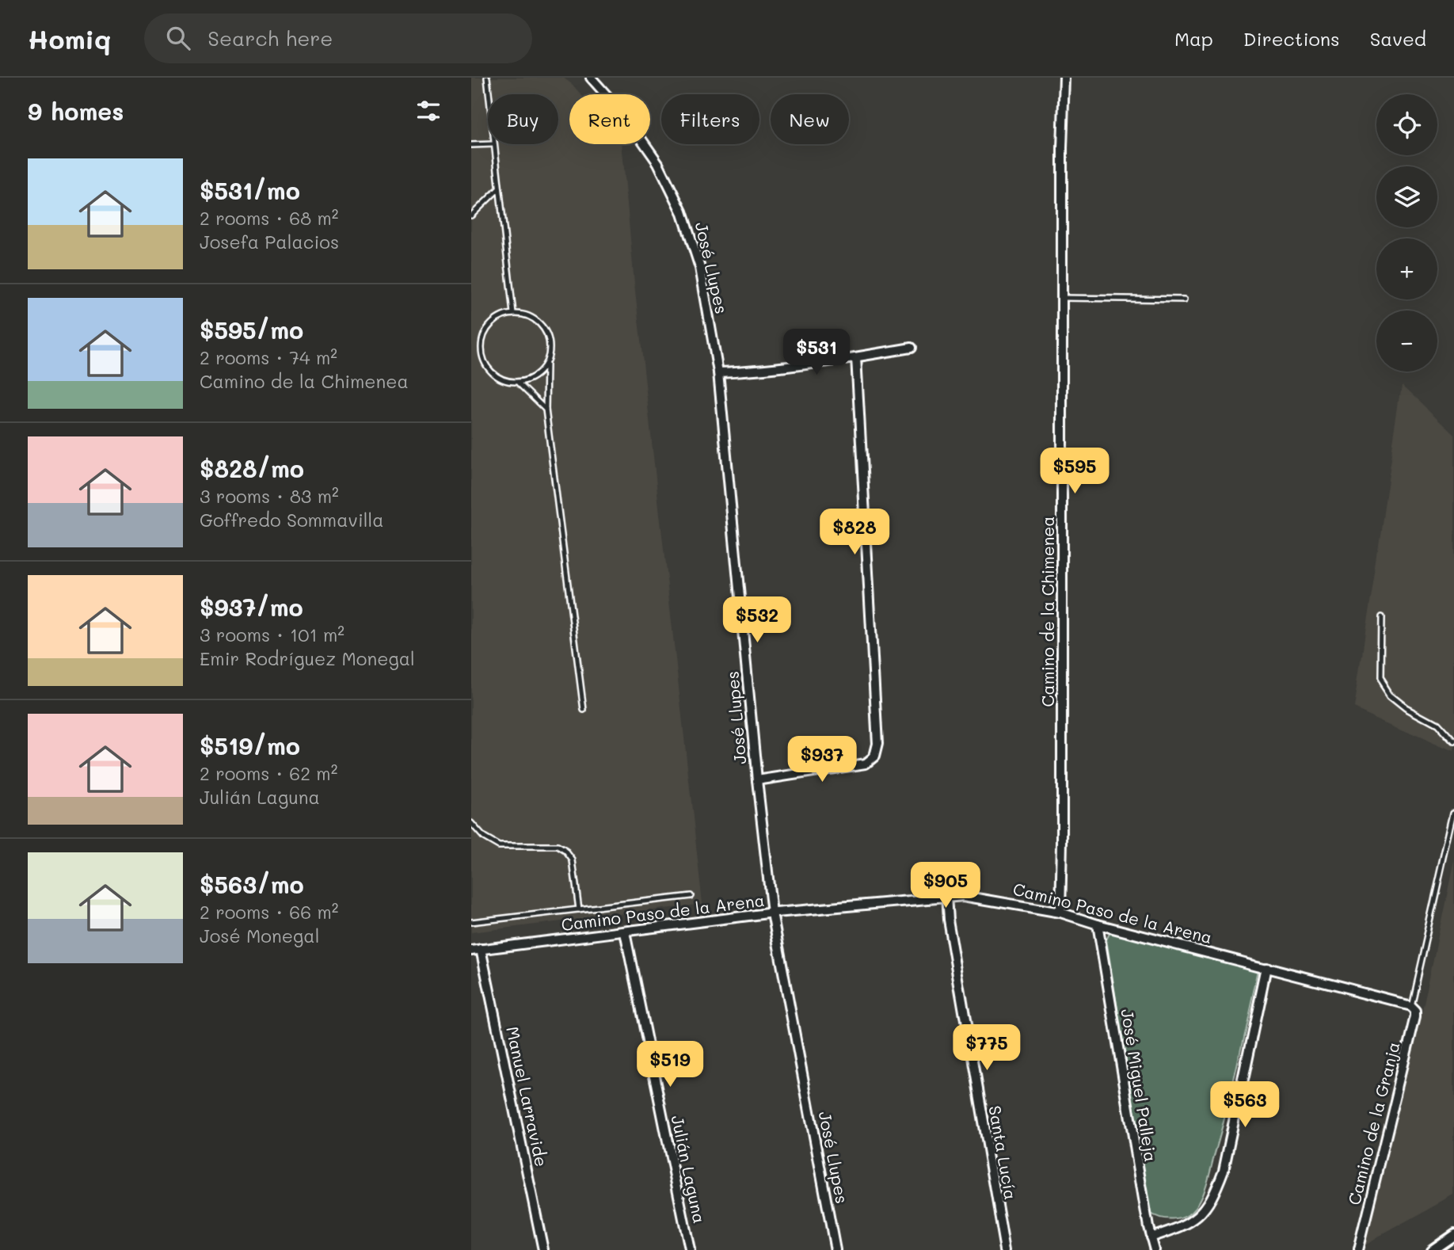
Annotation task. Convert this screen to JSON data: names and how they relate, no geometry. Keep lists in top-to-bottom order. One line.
{"streets":{"street":["José Llupes","Camino de la Chimenea","Camino Paso de la Arena","José Miguel Palleja","Manuel Larravide","Camino de la Granja","Santa Lucía","Julián Laguna"]},"crossings":[["José Llupes","Camino Paso de la Arena"],["Camino de la Chimenea","Camino Paso de la Arena"],["Camino Paso de la Arena","José Miguel Palleja"],["Camino Paso de la Arena","Manuel Larravide"],["Camino Paso de la Arena","Camino de la Granja"],["Camino Paso de la Arena","Santa Lucía"],["Camino Paso de la Arena","Julián Laguna"]],"page":{"header":"Homiq","search":"Search here","nav":["Map","Directions","Saved"],"heading":"9 homes","map_buttons":["+","−"],"chip":["Buy","Rent","Filters","New"],"list":[{"name":"$531/mo","note":"2 rooms · 68 m² · Josefa Palacios"},{"name":"$595/mo","note":"2 rooms · 74 m² · Camino de la Chimenea"},{"name":"$828/mo","note":"3 rooms · 83 m² · Goffredo Sommavilla"},{"name":"$937/mo","note":"3 rooms · 101 m² · Emir Rodríguez Monegal"},{"name":"$519/mo","note":"2 rooms · 62 m² · Julián Laguna"},{"name":"$563/mo","note":"2 rooms · 66 m² · José Monegal"}],"price":["$531","$595","$828","$532","$937","$905","$775","$519","$563"]}}
